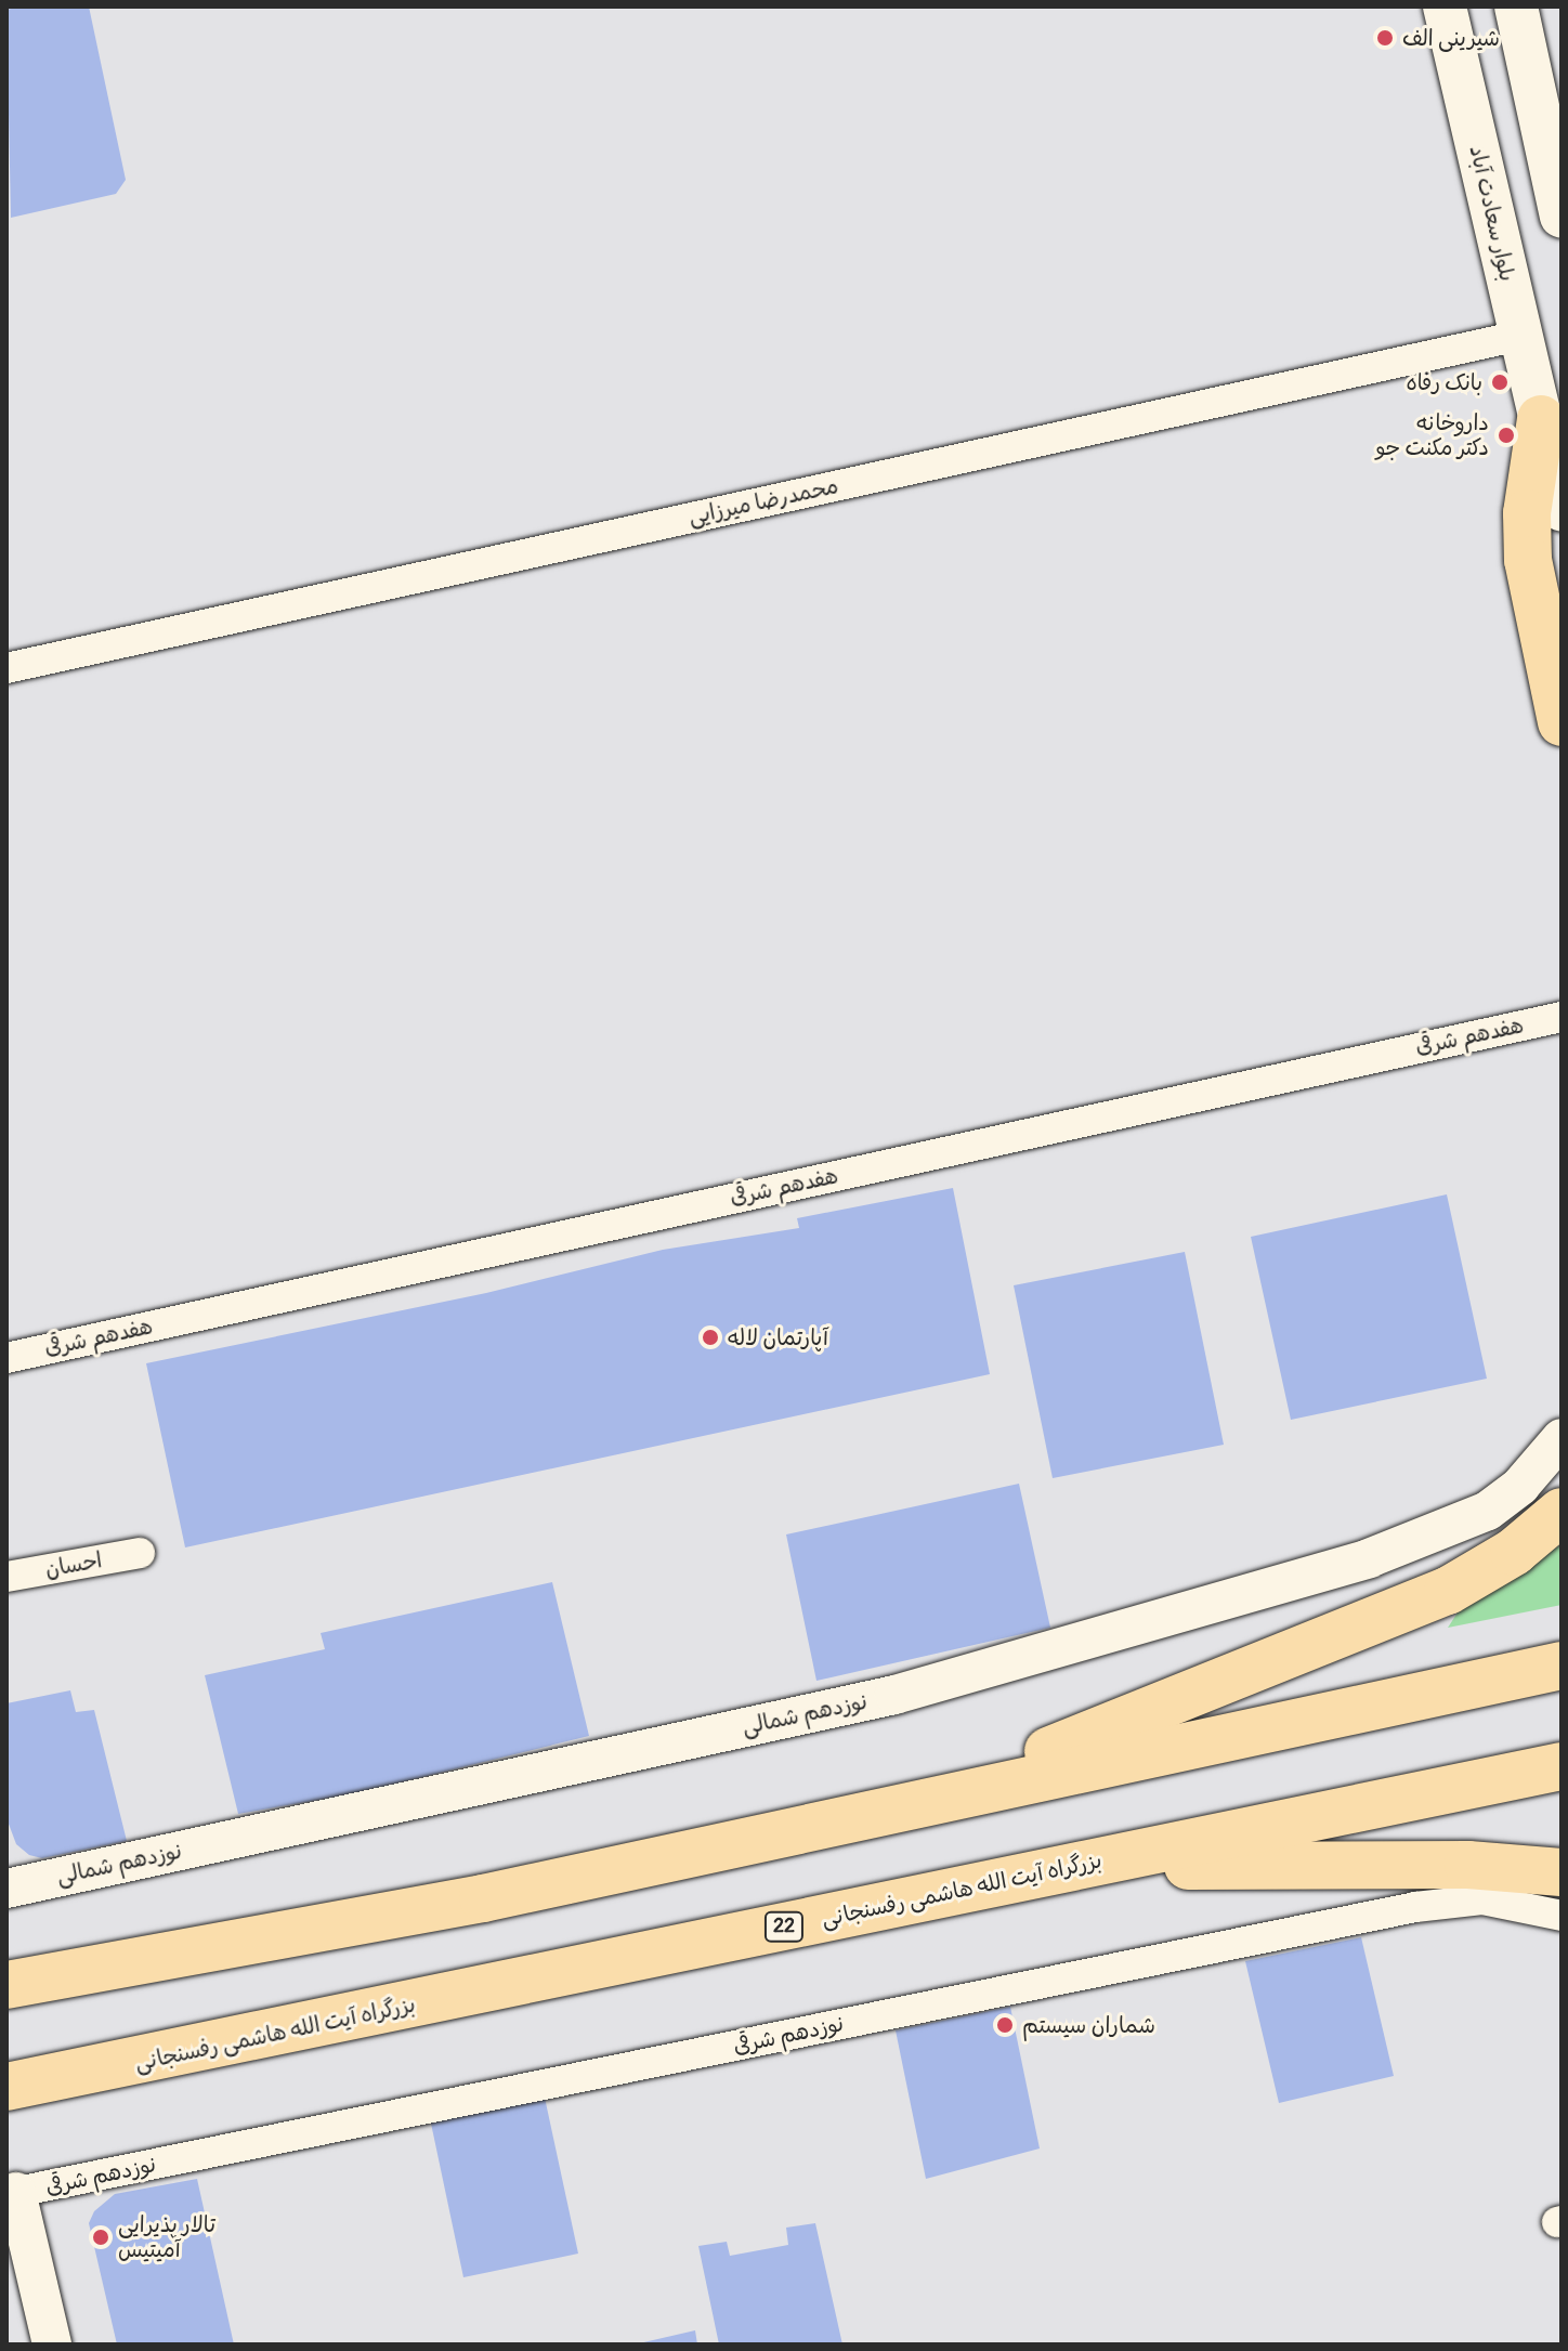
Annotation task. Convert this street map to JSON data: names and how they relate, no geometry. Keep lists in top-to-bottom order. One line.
{"streets":{"highway":["بزرگراه آیت الله هاشمی رفسنجانی","22"],"main road":["بلوار سعادت آباد"],"street":["محمدرضا میرزایی","هفدهم شرقی","احسان","نوزدهم شمالی","نوزدهم شرقی"]},"crossings":[["بلوار سعادت آباد","محمدرضا میرزایی"]],"places":["شیرینی الف","بانک رفاه","داروخانه دکتر مکنت جو","آپارتمان لاله","شماران سیستم","تالار پذیرایی آمیتیس"]}
